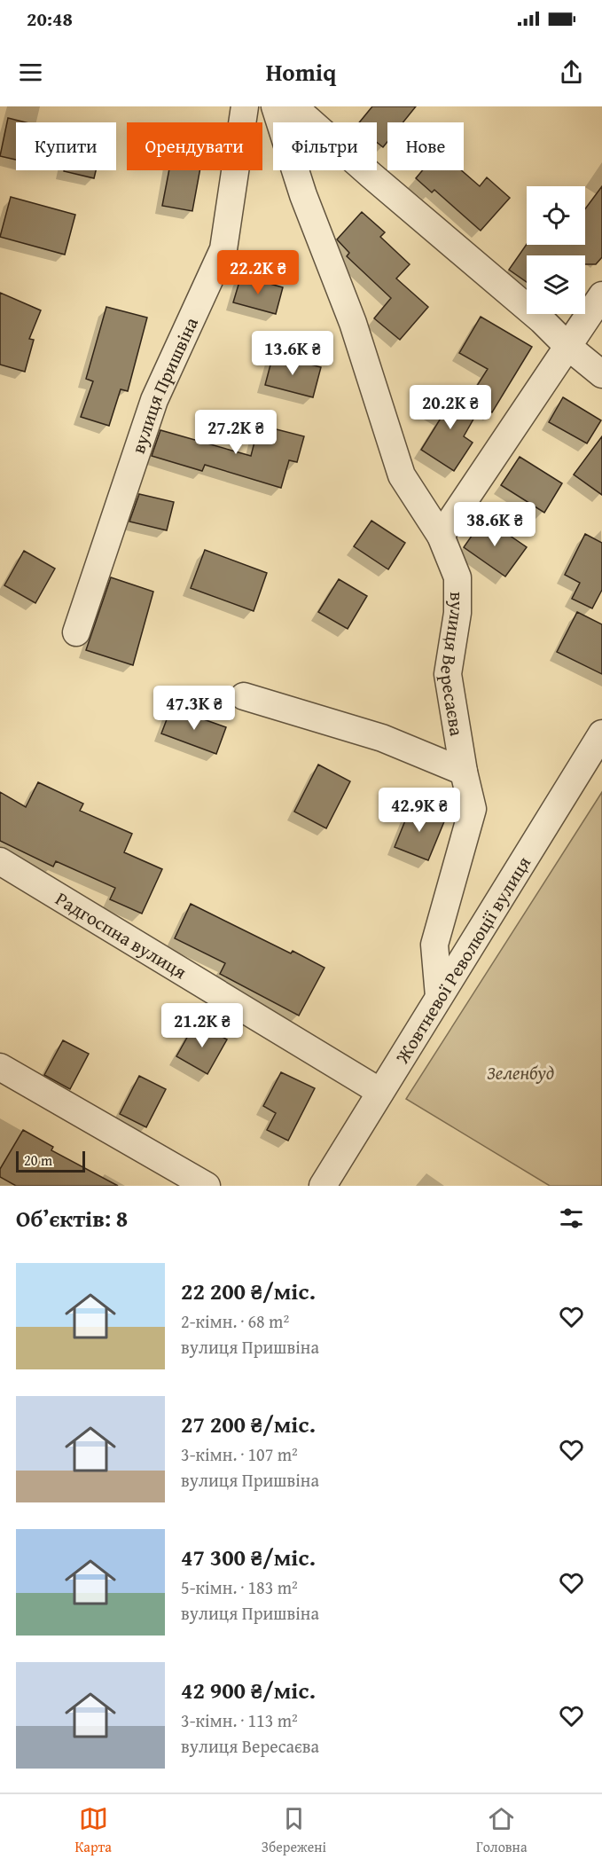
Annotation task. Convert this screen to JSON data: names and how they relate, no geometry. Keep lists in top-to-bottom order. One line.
{"streets":{"street":["вулиця Пришвіна","вулиця Вересаєва","Радгоспна вулиця","Жовтневої Революції вулиця"]},"crossings":[["вулиця Вересаєва","Жовтневої Революції вулиця"],["Радгоспна вулиця","Жовтневої Революції вулиця"]],"parks":["Зеленбуд"],"scale_bar":"20 m","page":{"status":"20:48","header":"Homiq","chip":["Купити","Орендувати","Фільтри","Нове"],"price":["22.2K ₴","13.6K ₴","20.2K ₴","27.2K ₴","38.6K ₴","47.3K ₴","42.9K ₴","21.2K ₴"],"scale":"20 m","heading":"Об’єктів: 8","list":[{"name":"22 200 ₴/міс.","note":"2-кімн. · 68 m² · вулиця Пришвіна"},{"name":"27 200 ₴/міс.","note":"3-кімн. · 107 m² · вулиця Пришвіна"},{"name":"47 300 ₴/міс.","note":"5-кімн. · 183 m² · вулиця Пришвіна"},{"name":"42 900 ₴/міс.","note":"3-кімн. · 113 m² · вулиця Вересаєва"}],"tabs":["Карта","Збережені","Головна"]}}
